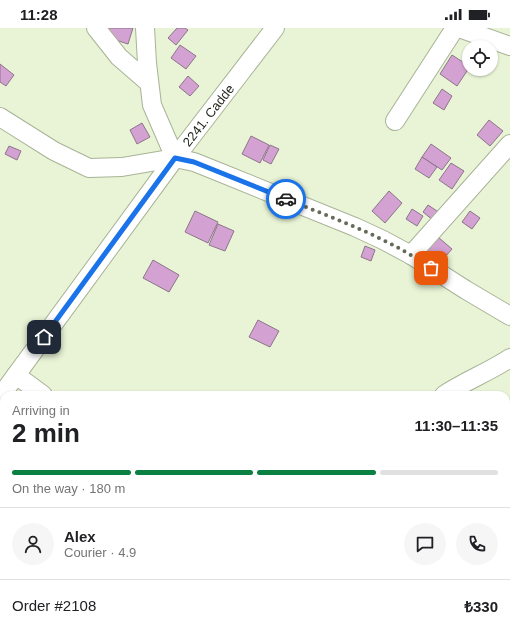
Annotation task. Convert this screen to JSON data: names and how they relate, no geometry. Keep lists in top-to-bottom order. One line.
{"streets":{"street":["2241. Cadde"]},"page":{"status":"11:28","heading":["2 min","Arriving in","11:30–11:35"],"panel":["Alex","Courier · 4.9","Order #2108","₺330"],"bar":"On the way · 180 m"}}
